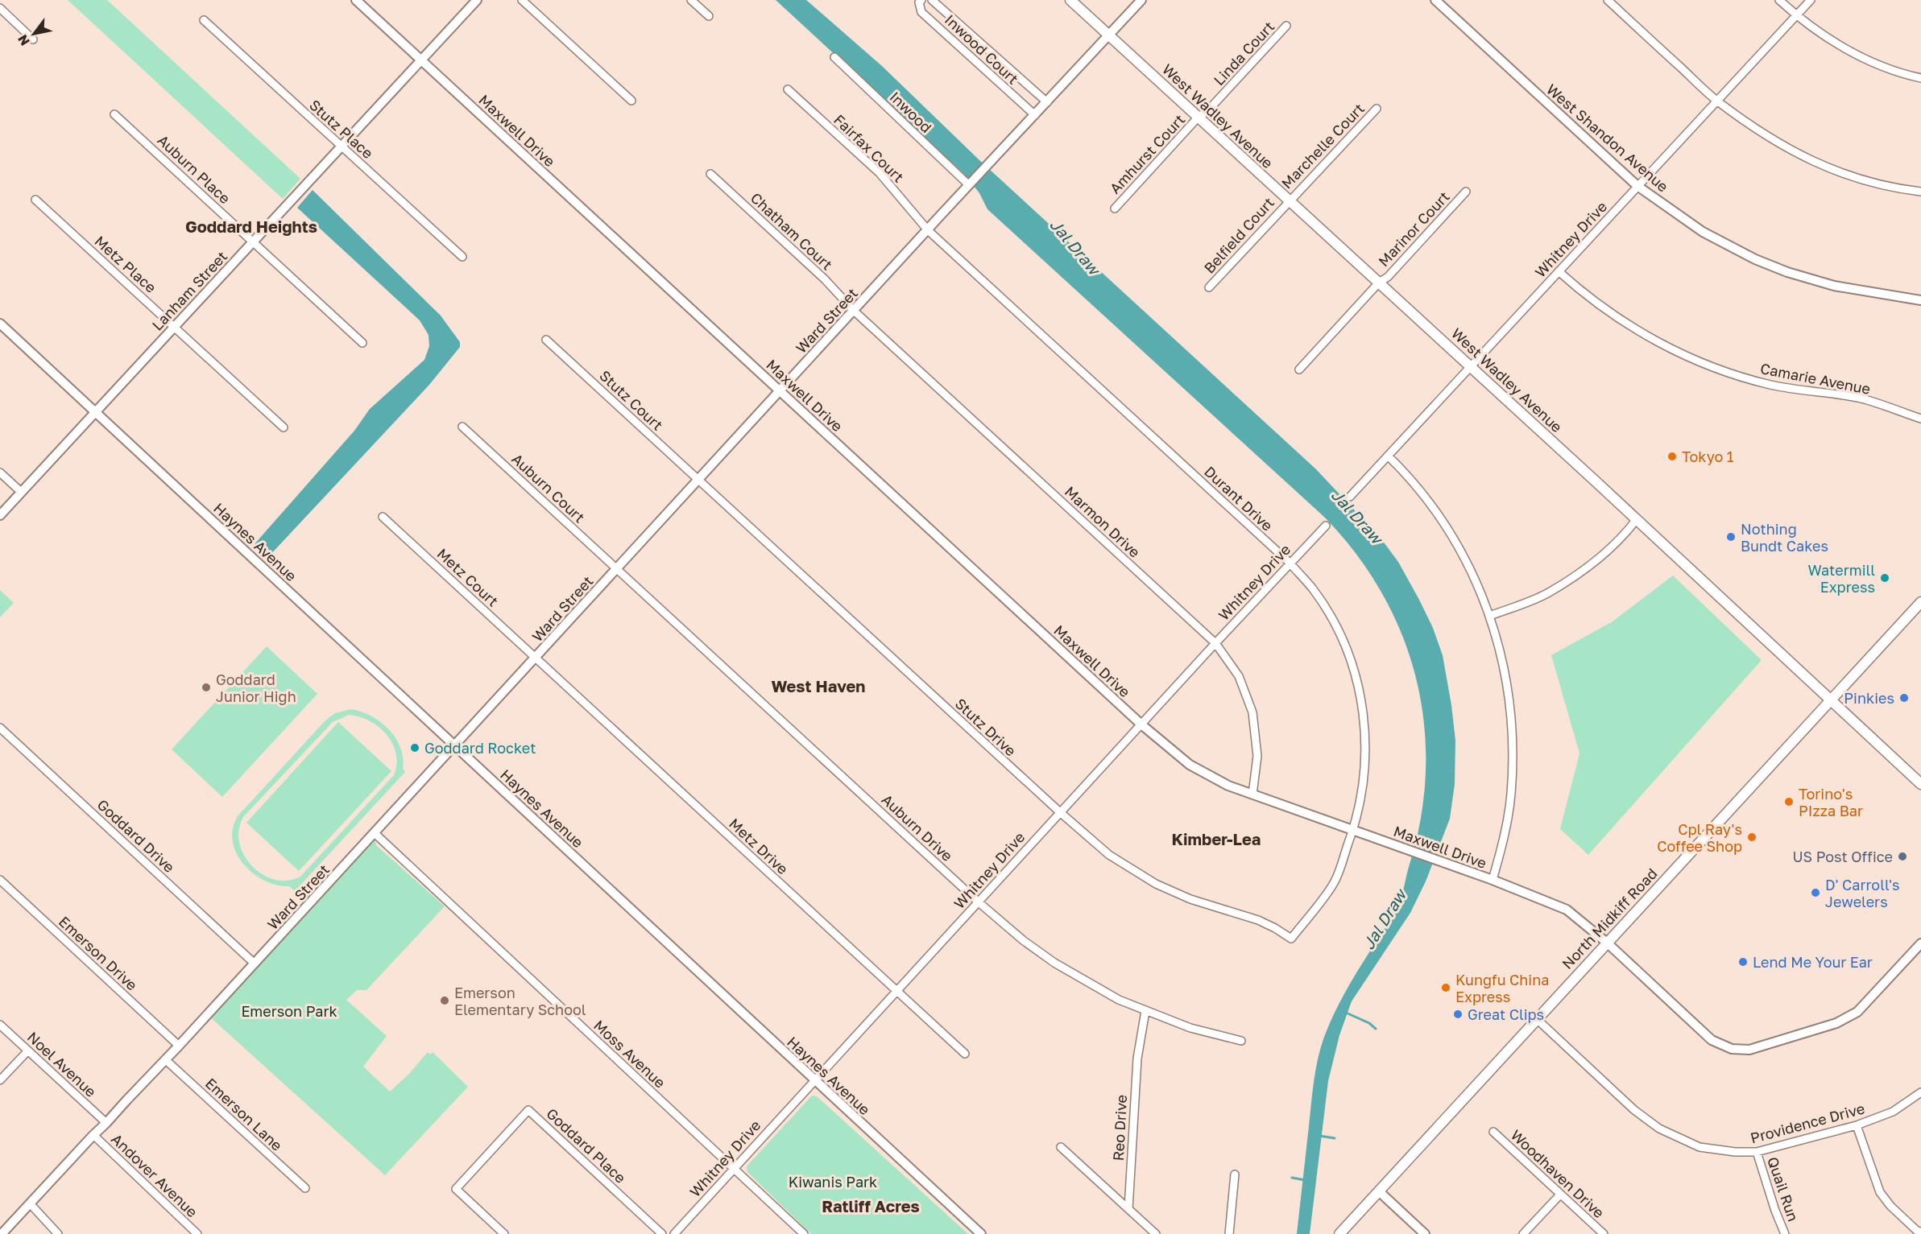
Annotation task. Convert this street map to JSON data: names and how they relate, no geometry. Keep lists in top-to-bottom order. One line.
{"streets":{"main road":["West Wadley Avenue","North Midkiff Road"],"street":["Inwood Court","Linda Court","Inwood","Stutz Place","Maxwell Drive","West Shandon Avenue","Marchelle Court","Fairfax Court","Amhurst Court","Auburn Place","Marinor Court","Chatham Court","Belfield Court","Whitney Drive","Metz Place","Lanham Street","Ward Street","Camarie Avenue","Stutz Court","Auburn Court","Durant Drive","Marmon Drive","Haynes Avenue","Metz Court","Stutz Drive","Auburn Drive","Goddard Drive","Metz Drive","Emerson Drive","Moss Avenue","Noel Avenue","Emerson Lane","Providence Drive","Reo Drive","Goddard Place","Woodhaven Drive","Andover Avenue","Quail Run"]},"crossings":[["Inwood Court","Ward Street"],["Linda Court","West Wadley Avenue"],["Linda Court","Amhurst Court"],["Inwood","Ward Street"],["West Wadley Avenue","Marchelle Court"],["West Wadley Avenue","Amhurst Court"],["West Wadley Avenue","Marinor Court"],["West Wadley Avenue","Belfield Court"],["West Wadley Avenue","Whitney Drive"],["West Wadley Avenue","Ward Street"],["West Wadley Avenue","North Midkiff Road"],["Stutz Place","Lanham Street"],["Maxwell Drive","Whitney Drive"],["Maxwell Drive","Lanham Street"],["Maxwell Drive","Ward Street"],["Maxwell Drive","Durant Drive"],["Maxwell Drive","Marmon Drive"],["Maxwell Drive","North Midkiff Road"],["West Shandon Avenue","Whitney Drive"],["Marchelle Court","Belfield Court"],["Fairfax Court","Ward Street"],["Fairfax Court","Durant Drive"],["Auburn Place","Lanham Street"],["Chatham Court","Ward Street"],["Chatham Court","Marmon Drive"],["Whitney Drive","Camarie Avenue"],["Whitney Drive","Durant Drive"],["Whitney Drive","Marmon Drive"],["Whitney Drive","Haynes Avenue"],["Whitney Drive","Stutz Drive"],["Whitney Drive","Auburn Drive"],["Whitney Drive","Metz Drive"],["Whitney Drive","Moss Avenue"],["Metz Place","Lanham Street"],["Lanham Street","Haynes Avenue"],["Ward Street","Stutz Court"],["Ward Street","Auburn Court"],["Ward Street","Durant Drive"],["Ward Street","Marmon Drive"],["Ward Street","Haynes Avenue"],["Ward Street","Metz Court"],["Ward Street","Stutz Drive"],["Ward Street","Auburn Drive"],["Ward Street","Goddard Drive"],["Ward Street","Metz Drive"],["Ward Street","Emerson Drive"],["Ward Street","Moss Avenue"],["Ward Street","Noel Avenue"],["Ward Street","Emerson Lane"],["Ward Street","Andover Avenue"],["Stutz Court","Stutz Drive"],["Auburn Court","Auburn Drive"],["Durant Drive","Stutz Drive"],["Metz Court","Metz Drive"],["Auburn Drive","Reo Drive"],["North Midkiff Road","Providence Drive"],["Providence Drive","Quail Run"]],"districts":["Goddard Heights","West Haven","Kimber-Lea","Ratliff Acres"],"water":["Jal Draw"],"parks":["Emerson Park","Kiwanis Park"],"places":["Tokyo 1","Nothing Bundt Cakes","Watermill Express","Goddard Junior High","Pinkies","Goddard Rocket","Torino's PIzza Bar","Cpl Ray's Coffee Shop","US Post Office","D' Carroll's Jewelers","Lend Me Your Ear","Kungfu China Express","Emerson Elementary School","Great Clips"],"north":"bottom left"}
